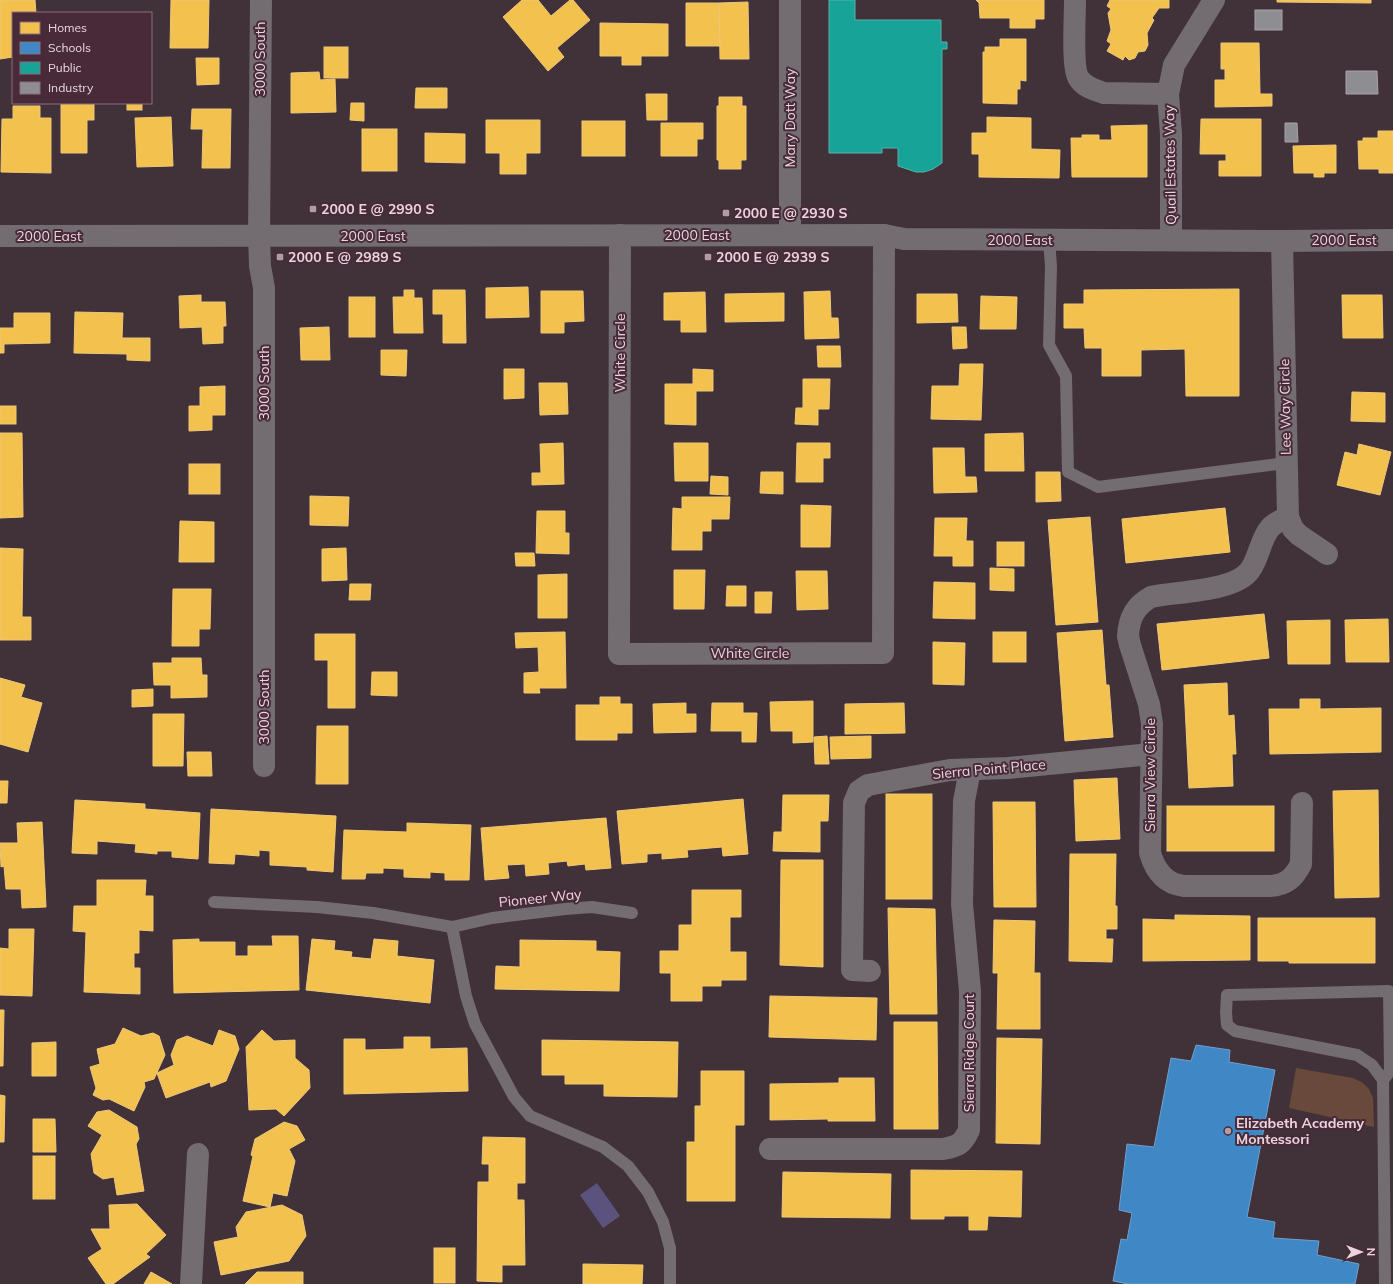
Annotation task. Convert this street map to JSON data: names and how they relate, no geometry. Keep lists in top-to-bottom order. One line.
{"streets":{"street":["3000 South","Mary Dott Way","Quail Estates Way","2000 East","White Circle","Lee Way Circle","Sierra Point Place","Sierra View Circle","Sierra Ridge Court"],"lane":["Pioneer Way"]},"crossings":[["3000 South","2000 East"],["Mary Dott Way","2000 East"],["Quail Estates Way","2000 East"],["2000 East","White Circle"],["2000 East","Lee Way Circle"],["Lee Way Circle","Sierra View Circle"],["Sierra Point Place","Sierra View Circle"],["Sierra Point Place","Sierra Ridge Court"]],"places":{"transit":["2000 E @ 2990 S","2000 E @ 2930 S","2000 E @ 2989 S","2000 E @ 2939 S"],"other":["Elizabeth Academy Montessori"]},"legend":["Homes","Schools","Public","Industry"],"north":"right"}
